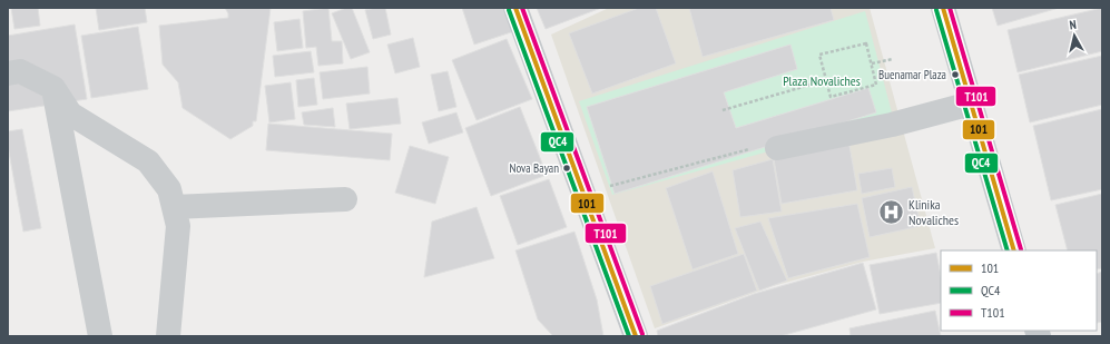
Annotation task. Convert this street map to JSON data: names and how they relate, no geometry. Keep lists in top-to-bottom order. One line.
{"parks":["Plaza Novaliches"],"places":{"other":["Buenamar Plaza","Nova Bayan"],"hospital":["Klinika Novaliches"]},"lines":["transit line 101","transit line T101","transit line QC4"],"legend":["101","QC4","T101"],"north":"top"}
